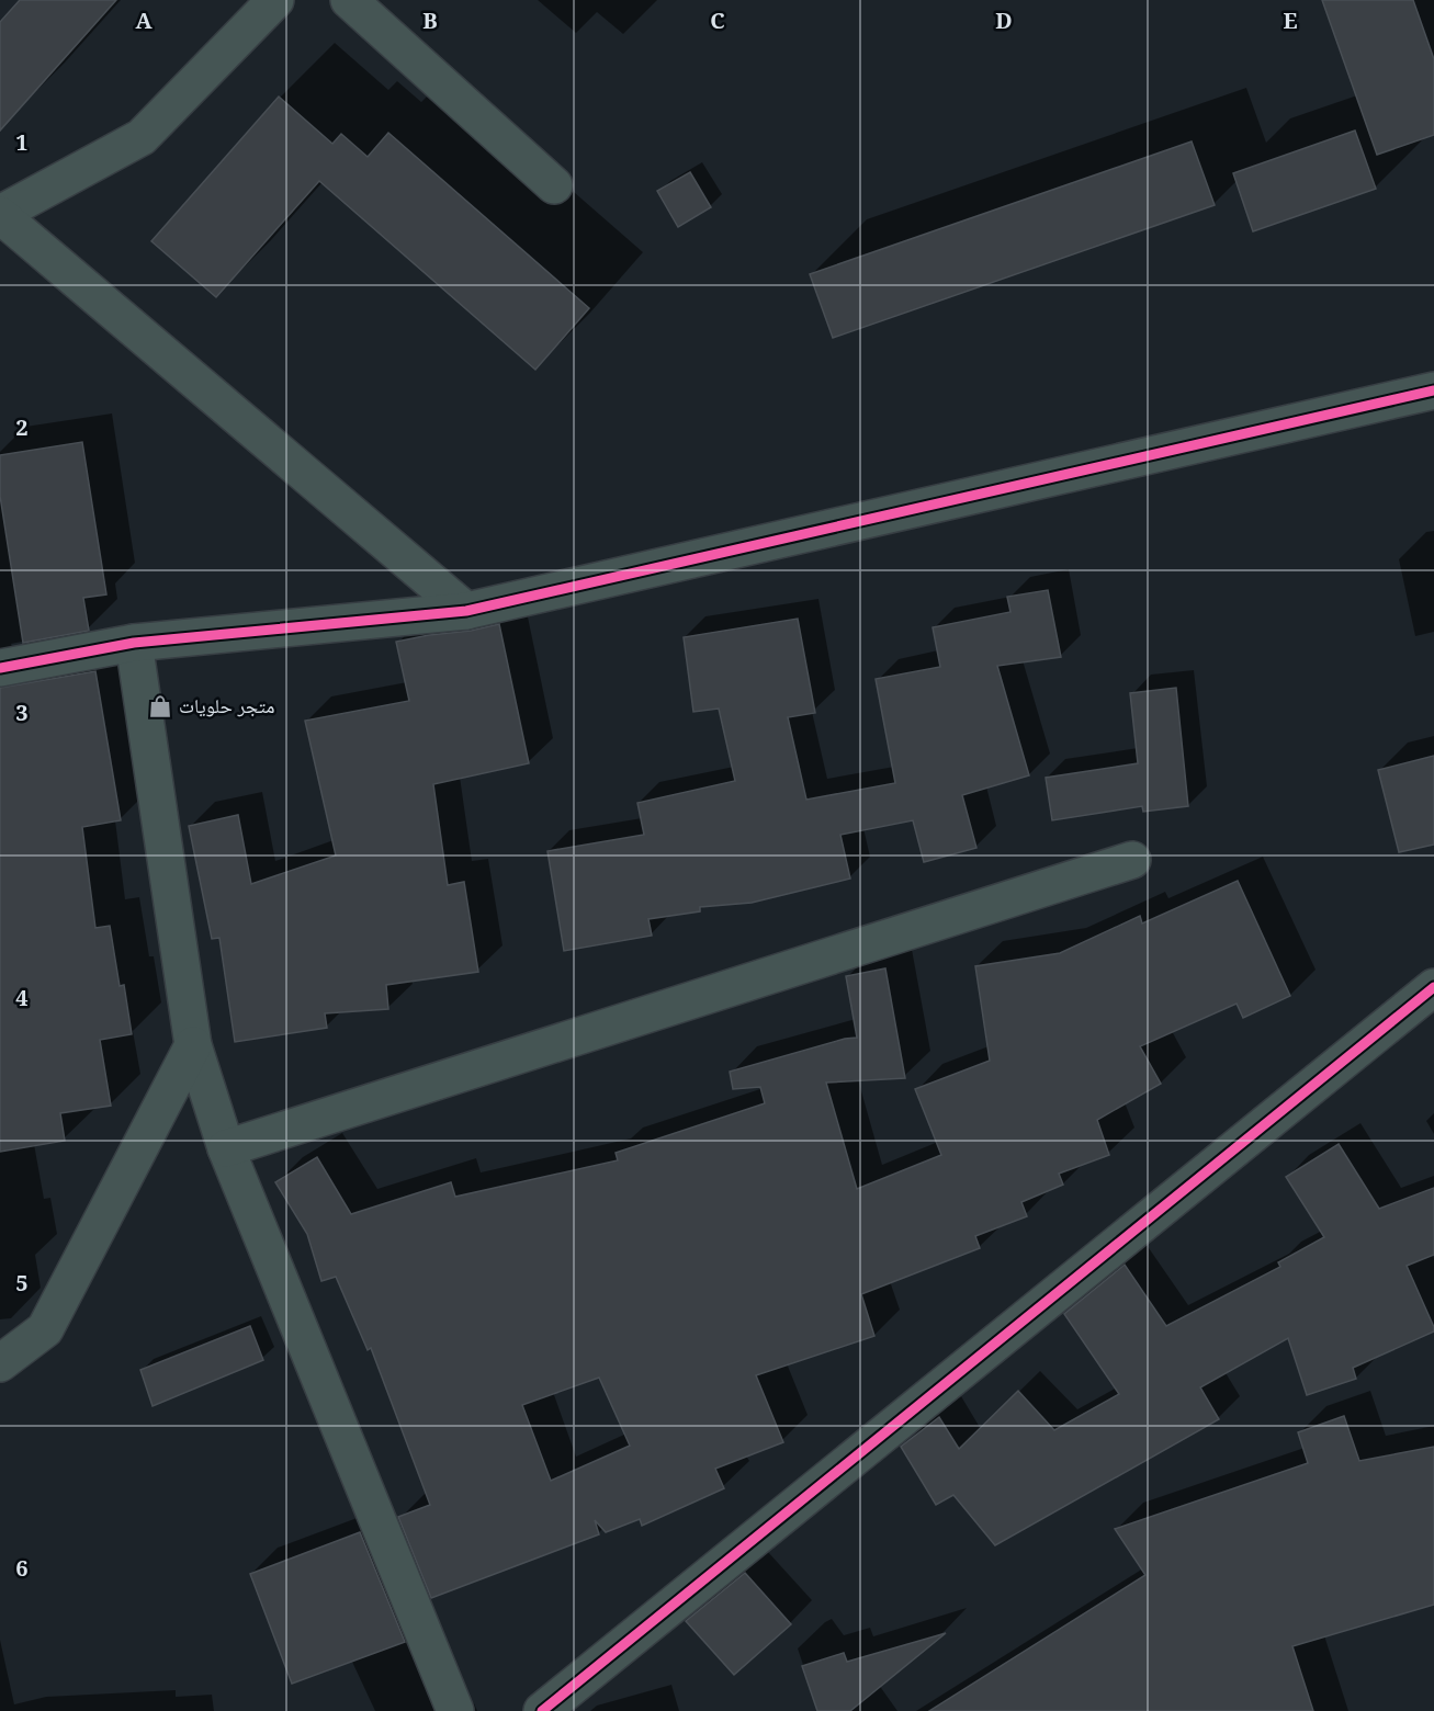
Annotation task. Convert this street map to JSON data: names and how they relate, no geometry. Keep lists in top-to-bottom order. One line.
{"places":{"shop":["متجر حلويات"]},"grid":{"columns":["A","B","C","D","E"],"rows":["1","2","3","4","5","6"]}}
